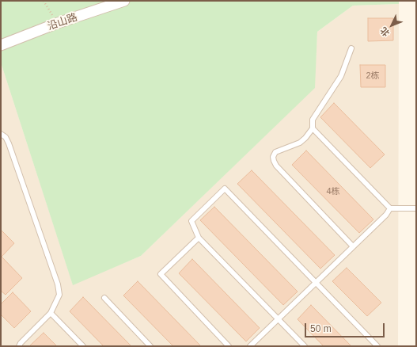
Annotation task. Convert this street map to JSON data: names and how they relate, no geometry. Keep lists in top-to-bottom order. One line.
{"streets":{"street":["沿山路"]},"house_numbers":["2栋","4栋"],"scale_bar":"50 m","north":"bottom left"}
